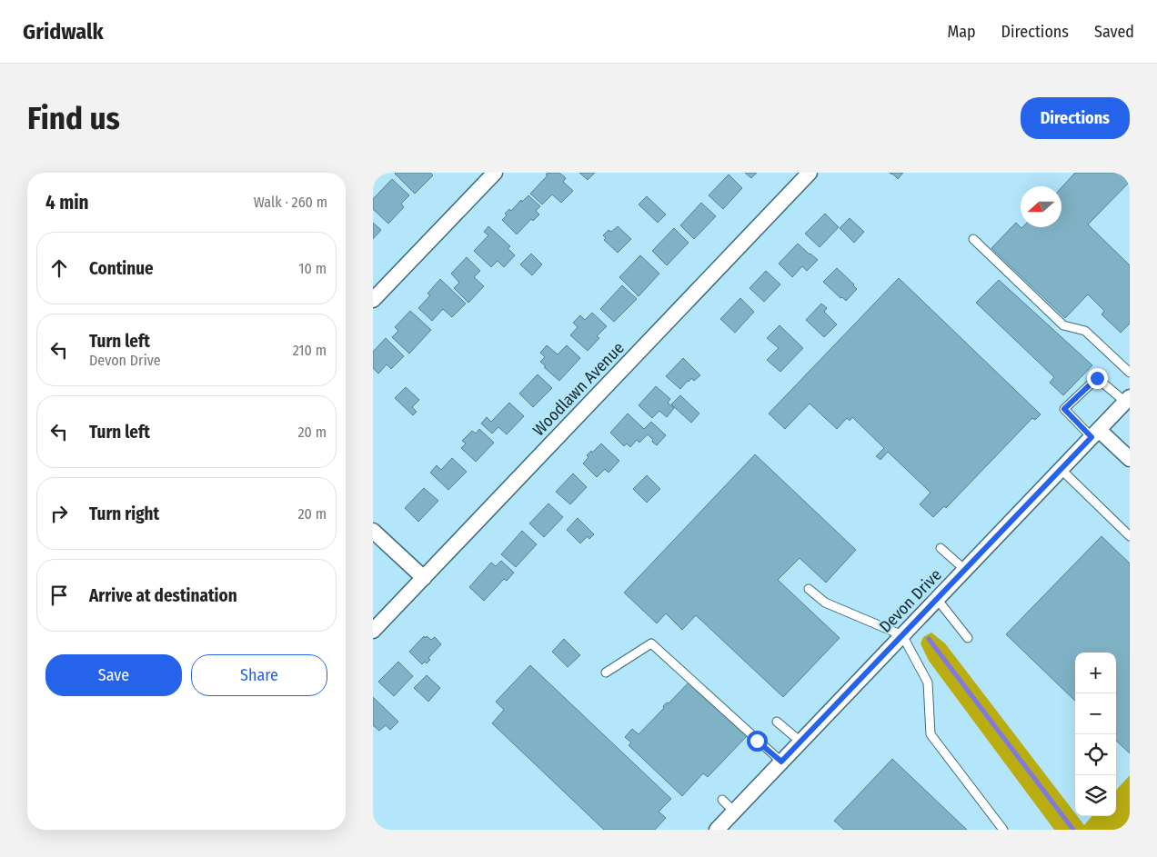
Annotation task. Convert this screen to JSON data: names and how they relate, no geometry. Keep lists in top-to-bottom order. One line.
{"streets":{"street":["Woodlawn Avenue","Devon Drive"]},"north":"left","page":{"header":"Gridwalk","nav":["Map","Directions","Saved"],"buttons":["Directions",["Save","Share"]],"title":"Find us","heading":["4 min","Walk · 260 m"],"list":[["Continue","10 m"],["Turn left","Devon Drive","210 m"],["Turn left","20 m"],["Turn right","20 m"],"Arrive at destination"],"map_buttons":["+","−"]}}
